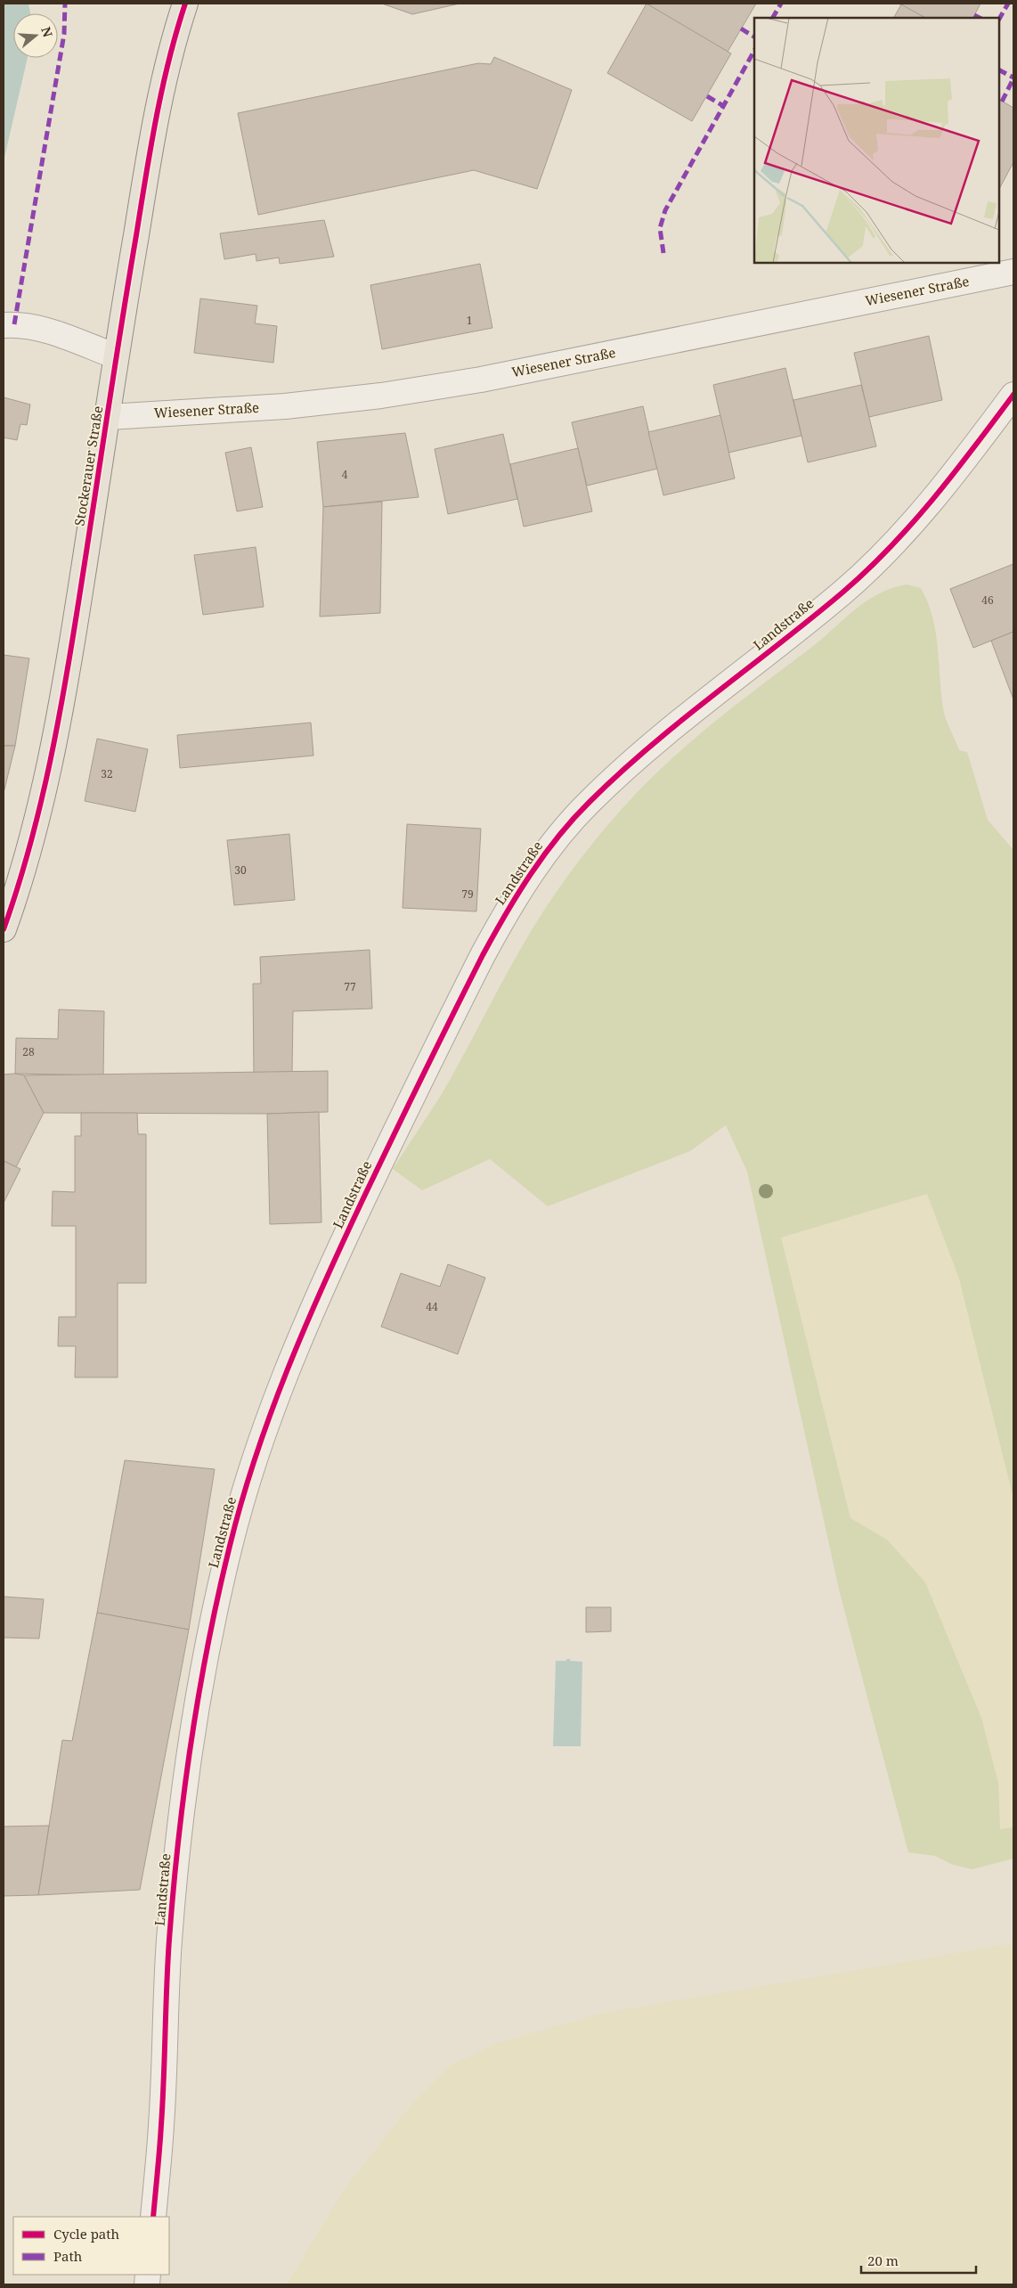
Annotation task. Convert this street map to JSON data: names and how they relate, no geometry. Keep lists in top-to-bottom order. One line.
{"streets":{"main road":["Stockerauer Straße"],"street":["Wiesener Straße","Landstraße"]},"crossings":[["Wiesener Straße","Stockerauer Straße"]],"house_numbers":["1","4","46","32","30","79","77","28","44"],"legend":["Cycle path","Path"],"scale_bar":"20 m","north":"right"}
